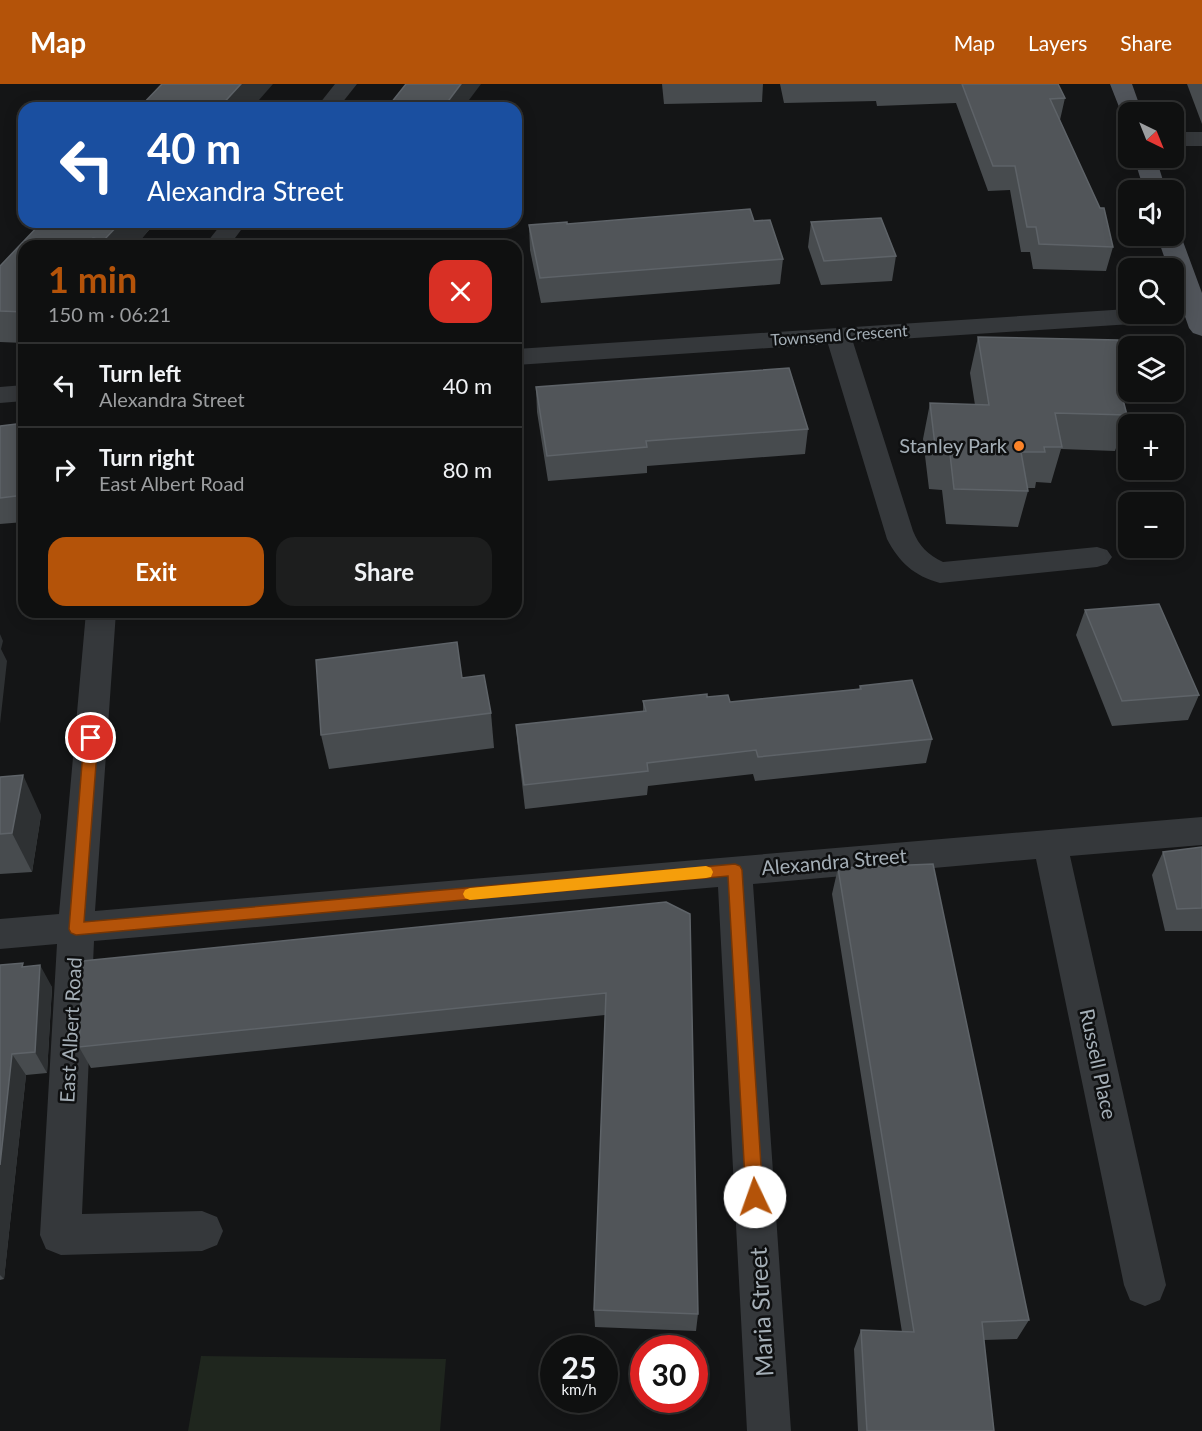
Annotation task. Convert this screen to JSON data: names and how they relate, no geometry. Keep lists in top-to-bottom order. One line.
{"streets":{"street":["Townsend Crescent","Alexandra Street","East Albert Road","Russell Place","Maria Street"]},"crossings":[["Alexandra Street","East Albert Road"],["Alexandra Street","Russell Place"],["Alexandra Street","Maria Street"]],"places":["Stanley Park"],"north":"bottom right","page":{"header":"Map","nav":["Map","Layers","Share"],"map_buttons":["+","−"],"turn":["40 m","Alexandra Street"],"heading":["1 min","150 m · 06:21"],"list":[{"name":"Turn left","note":"Alexandra Street","value":"40 m"},{"name":"Turn right","note":"East Albert Road","value":"80 m"}],"buttons":["Exit","Share"],"speed":"25 km/h","limit":"30"}}
